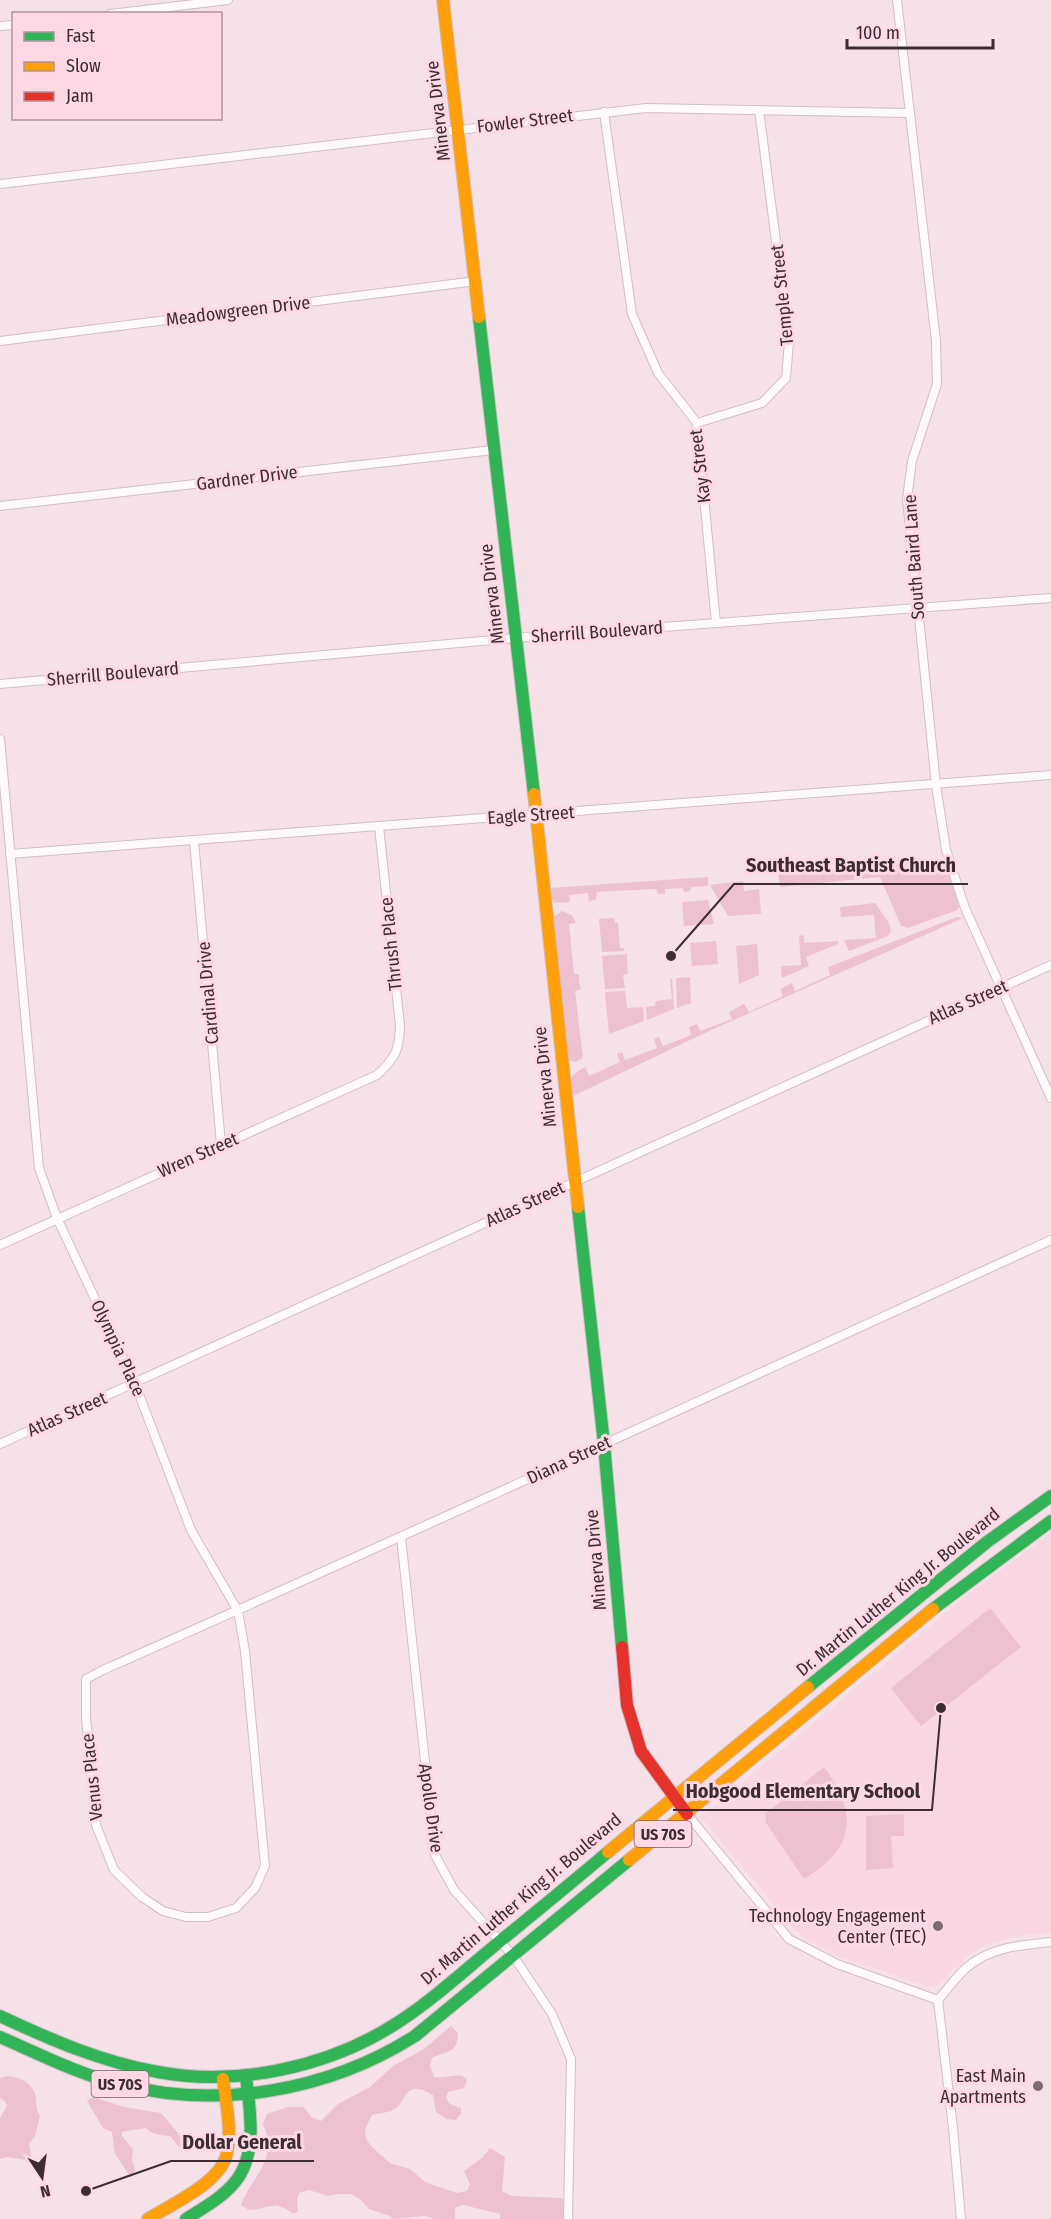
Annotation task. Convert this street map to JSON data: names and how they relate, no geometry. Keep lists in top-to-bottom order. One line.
{"streets":{"main road":["Minerva Drive","Dr. Martin Luther King Jr. Boulevard","US 70S"],"street":["Fowler Street","Temple Street","Meadowgreen Drive","Kay Street","Gardner Drive","South Baird Lane","Sherrill Boulevard","Eagle Street","Thrush Place","Cardinal Drive","Atlas Street","Wren Street","Olympia Place","Diana Street","Venus Place","Apollo Drive"]},"crossings":[["Minerva Drive","Fowler Street"],["Minerva Drive","Meadowgreen Drive"],["Minerva Drive","Gardner Drive"],["Minerva Drive","Sherrill Boulevard"],["Minerva Drive","Eagle Street"],["Minerva Drive","Atlas Street"],["Minerva Drive","Diana Street"],["Minerva Drive","Dr. Martin Luther King Jr. Boulevard"],["Fowler Street","Temple Street"],["Fowler Street","Kay Street"],["Fowler Street","South Baird Lane"],["Temple Street","Kay Street"],["Kay Street","Sherrill Boulevard"],["South Baird Lane","Sherrill Boulevard"],["South Baird Lane","Eagle Street"],["South Baird Lane","Atlas Street"],["Eagle Street","Thrush Place"],["Eagle Street","Cardinal Drive"],["Eagle Street","Olympia Place"],["Thrush Place","Wren Street"],["Cardinal Drive","Wren Street"],["Atlas Street","Olympia Place"],["Wren Street","Olympia Place"],["Olympia Place","Diana Street"],["Olympia Place","Venus Place"],["Diana Street","Venus Place"],["Diana Street","Apollo Drive"],["Dr. Martin Luther King Jr. Boulevard","Apollo Drive"]],"places":["Southeast Baptist Church","Hobgood Elementary School","Technology Engagement Center (TEC)","East Main Apartments","Dollar General"],"legend":["Fast","Slow","Jam"],"scale_bar":"100 m","north":"bottom"}
